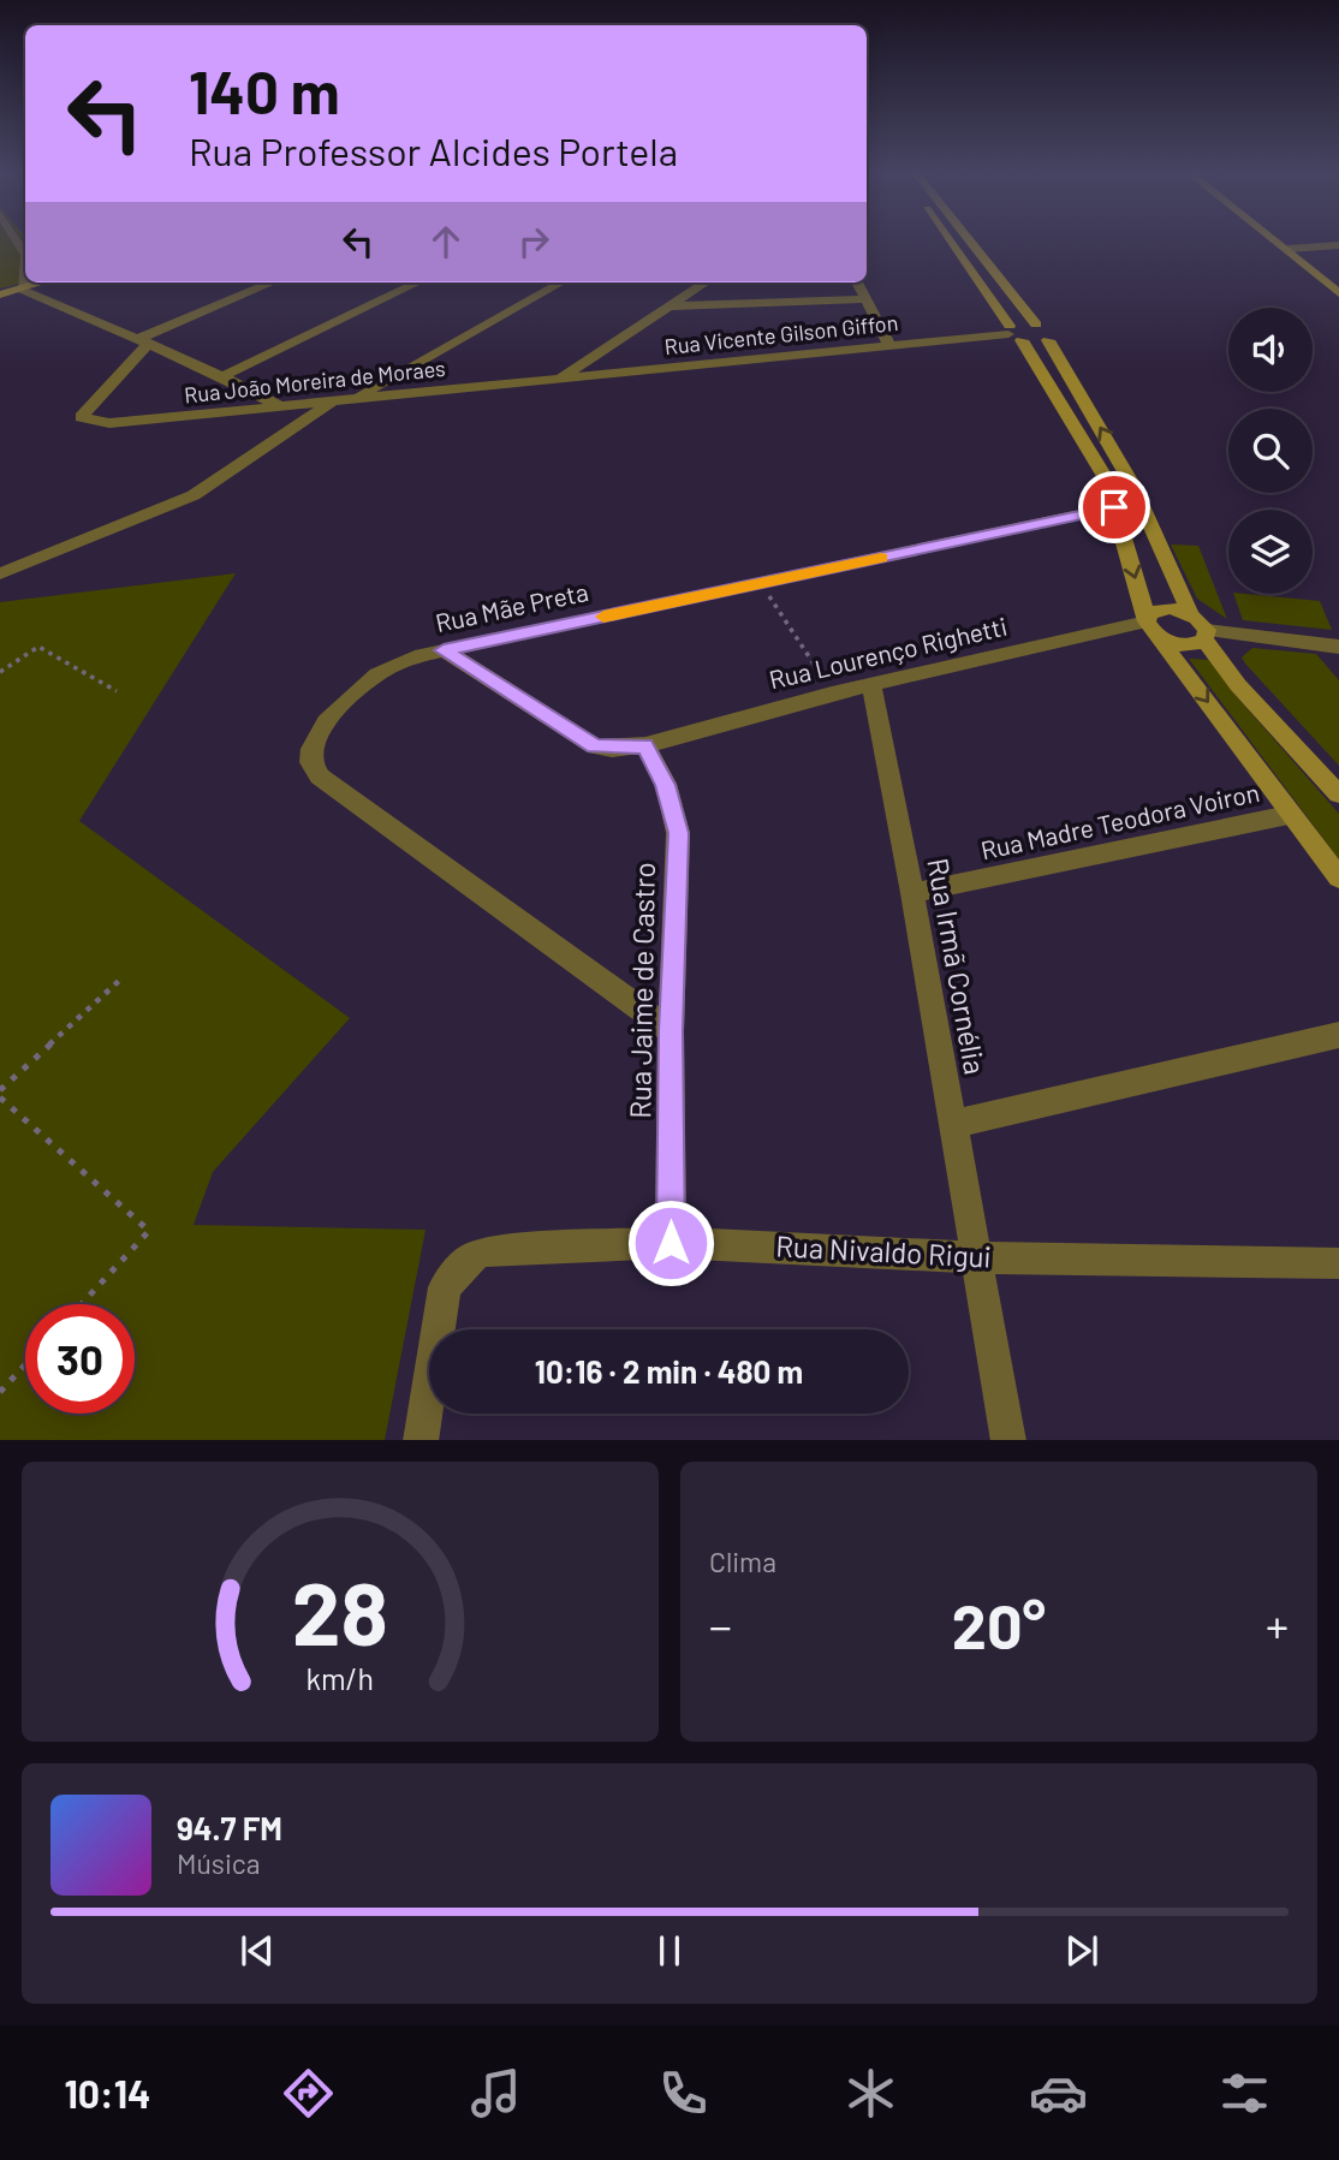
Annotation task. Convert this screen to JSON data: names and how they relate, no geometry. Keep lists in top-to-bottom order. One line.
{"streets":{"street":["Rua Vicente Gilson Giffon","Rua João Moreira de Moraes","Rua Mãe Preta","Rua Lourenço Righetti","Rua Madre Teodora Voiron","Rua Irmã Cornélia","Rua Jaime de Castro","Rua Nivaldo Rigui"]},"crossings":[["Rua Vicente Gilson Giffon","Rua João Moreira de Moraes"],["Rua Mãe Preta","Rua Lourenço Righetti"],["Rua Mãe Preta","Rua Jaime de Castro"],["Rua Lourenço Righetti","Rua Irmã Cornélia"],["Rua Lourenço Righetti","Rua Jaime de Castro"],["Rua Madre Teodora Voiron","Rua Irmã Cornélia"],["Rua Irmã Cornélia","Rua Nivaldo Rigui"],["Rua Jaime de Castro","Rua Nivaldo Rigui"]],"page":{"turn":["140 m","Rua Professor Alcides Portela"],"limit":"30","trip":"10:16 · 2 min · 480 m","tile":"Clima","heat":["−","20°","+"],"song":["94.7 FM","Música"],"tabs":"10:14","gauge":["28","km/h"]}}
